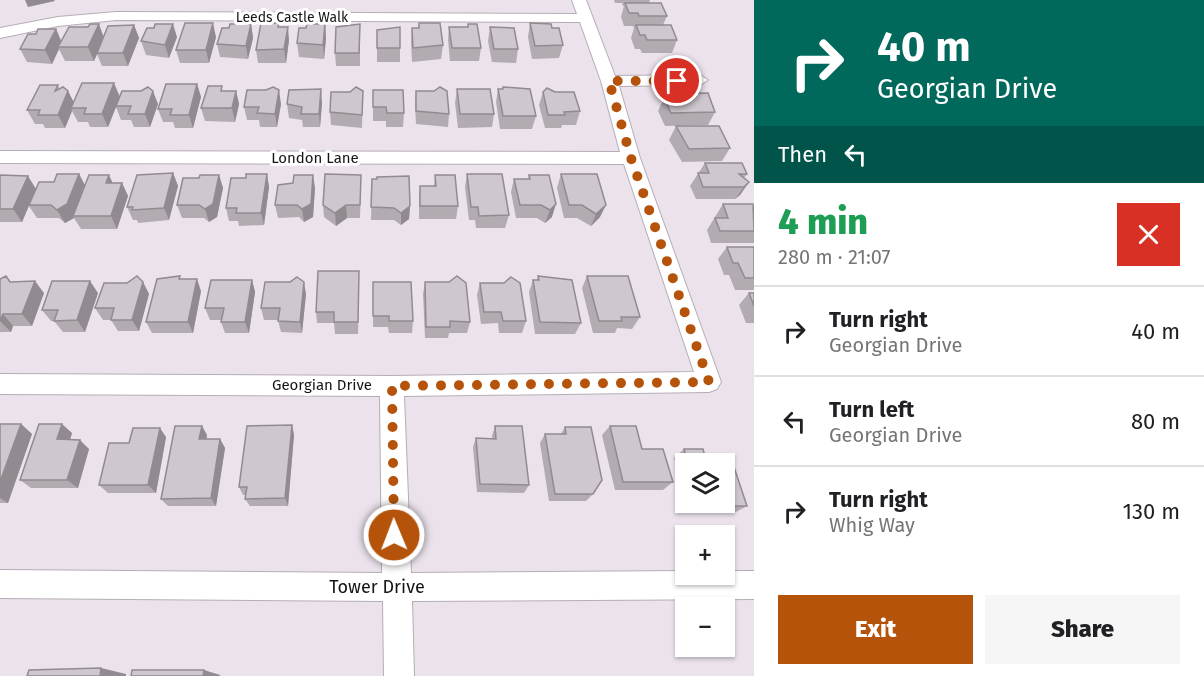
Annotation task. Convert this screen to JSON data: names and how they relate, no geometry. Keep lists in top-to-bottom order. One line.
{"streets":{"street":["Leeds Castle Walk","London Lane","Georgian Drive","Tower Drive"]},"crossings":[["Leeds Castle Walk","Georgian Drive"],["London Lane","Georgian Drive"]],"page":{"turn":["40 m","Georgian Drive"],"then":"Then","heading":["4 min","280 m · 21:07"],"list":[{"name":"Turn right","note":"Georgian Drive","value":"40 m"},{"name":"Turn left","note":"Georgian Drive","value":"80 m"},{"name":"Turn right","note":"Whig Way","value":"130 m"}],"map_buttons":["+","−"],"buttons":["Exit","Share"]}}
